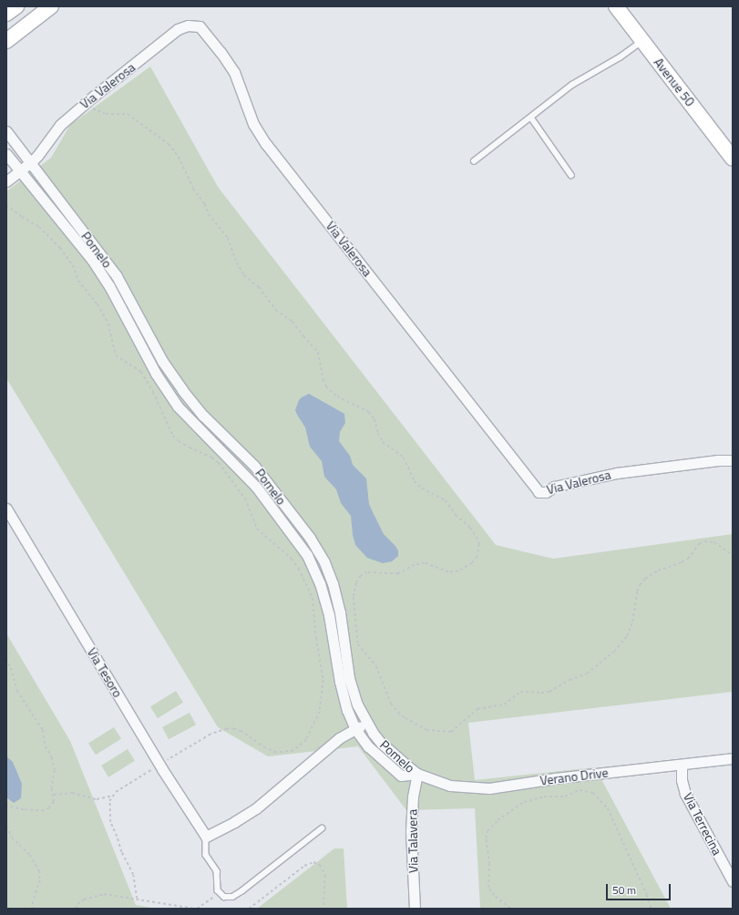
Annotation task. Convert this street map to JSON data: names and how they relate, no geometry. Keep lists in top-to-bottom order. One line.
{"streets":{"main road":["Avenue 50"],"street":["Via Valerosa","Pomelo","Via Tesoro","Verano Drive","Via Terrecina","Via Talavera"]},"crossings":[["Via Valerosa","Pomelo"],["Pomelo","Verano Drive"],["Pomelo","Via Talavera"],["Verano Drive","Via Terrecina"],["Verano Drive","Via Talavera"]],"scale_bar":"50 m"}
